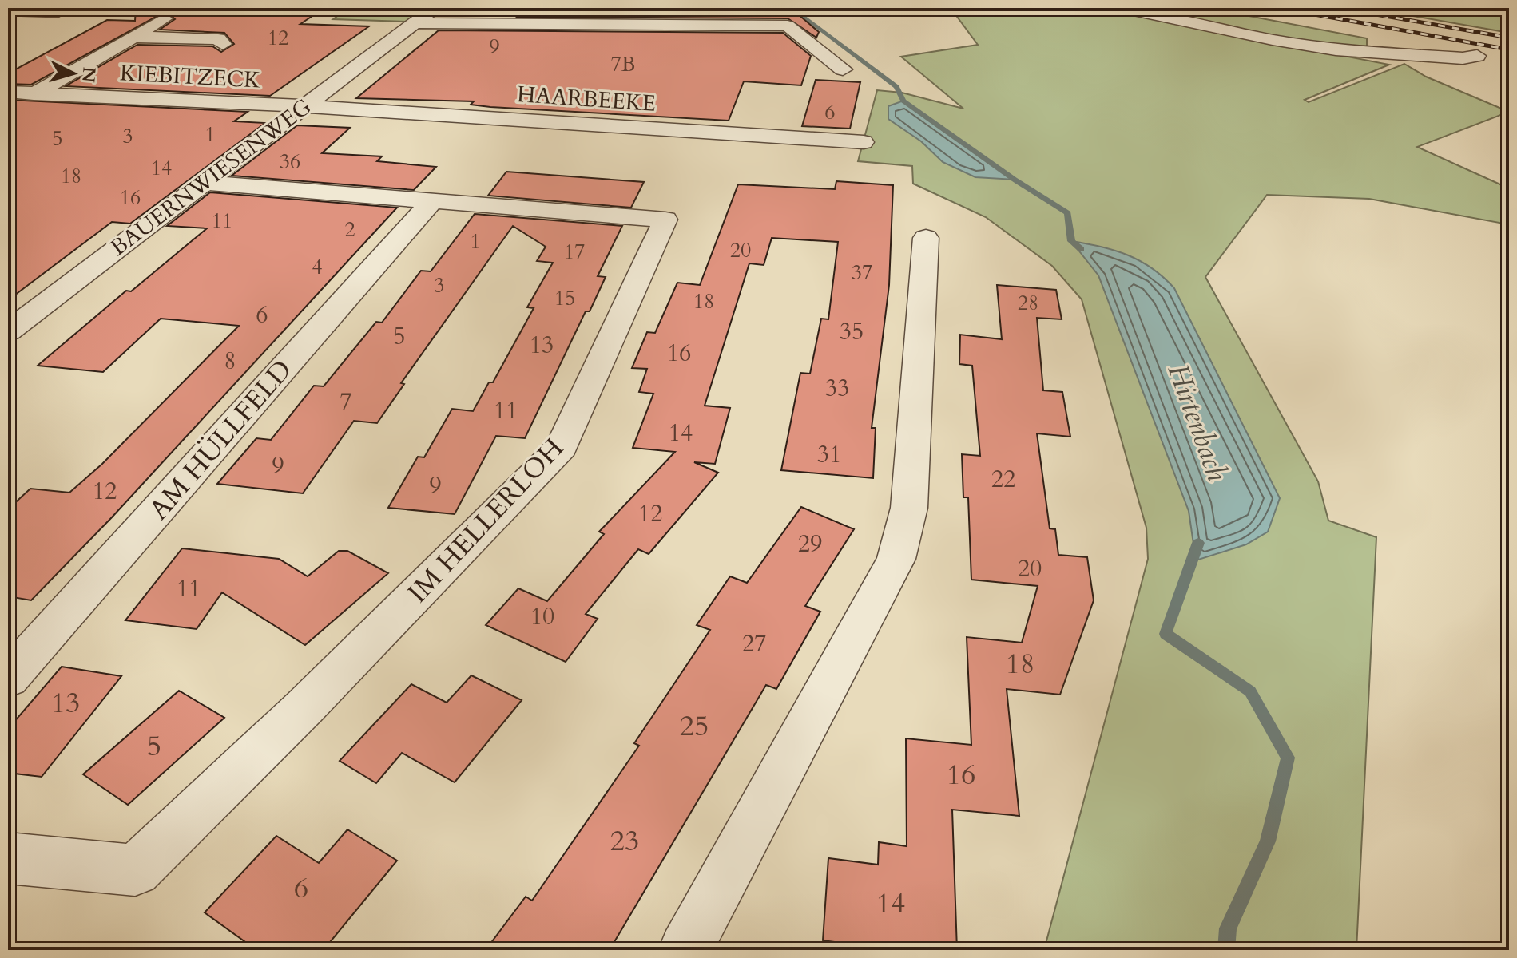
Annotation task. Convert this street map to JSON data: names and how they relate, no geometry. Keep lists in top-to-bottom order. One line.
{"streets":{"street":["KIEBITZECK","HAARBEEKE","BAUERNWIESENWEG","AM HÜLLFELD","IM HELLERLOH"]},"crossings":[["KIEBITZECK","HAARBEEKE"],["KIEBITZECK","BAUERNWIESENWEG"],["HAARBEEKE","BAUERNWIESENWEG"],["BAUERNWIESENWEG","IM HELLERLOH"],["AM HÜLLFELD","IM HELLERLOH"]],"water":["Hirtenbach"],"house_numbers":["12","9","7B","6","1","3","5","36","14","18","16","11","2","1","20","17","4","37","3","15","18","28","6","35","5","13","16","8","33","7","11","14","31","9","22","9","12","12","29","20","11","10","27","18","13","25","5","16","23","6","14"],"north":"right"}
